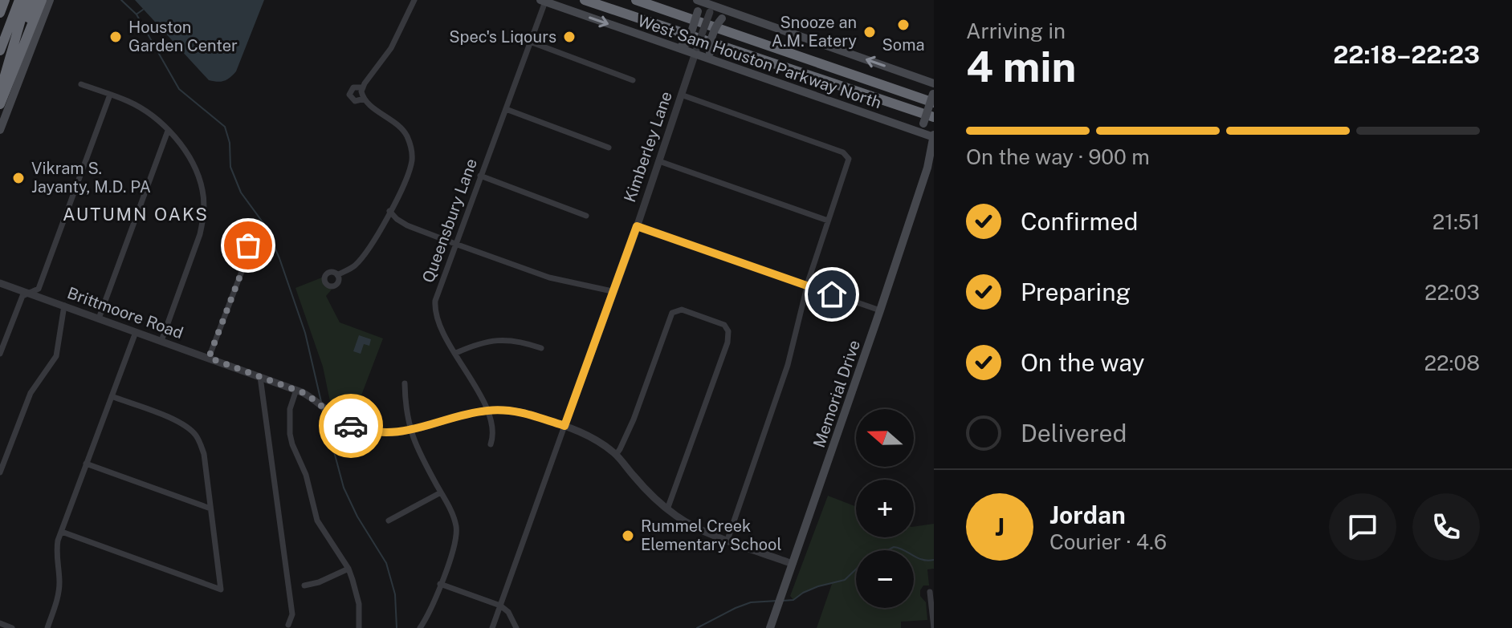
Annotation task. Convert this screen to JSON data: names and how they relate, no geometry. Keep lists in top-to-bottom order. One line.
{"streets":{"main road":["West Sam Houston Parkway North","Memorial Drive"],"street":["Kimberley Lane","Queensbury Lane","Brittmoore Road"]},"crossings":[["West Sam Houston Parkway North","Kimberley Lane"],["West Sam Houston Parkway North","Queensbury Lane"],["West Sam Houston Parkway North","Memorial Drive"],["Kimberley Lane","Brittmoore Road"],["Queensbury Lane","Brittmoore Road"],["Brittmoore Road","Memorial Drive"]],"districts":["AUTUMN OAKS"],"places":["Soma","Snooze an A.M. Eatery","Houston Garden Center","Spec's Liqours","Vikram S. Jayanty, M.D. PA","Rummel Creek Elementary School"],"north":"left","page":{"heading":["4 min","Arriving in","22:18–22:23"],"panel":["Jordan","Courier · 4.6"],"bar":"On the way · 900 m","list":[["Confirmed","21:51"],["Preparing","22:03"],["On the way","22:08"],"Delivered"],"map_buttons":["+","−"],"round":"J"}}
